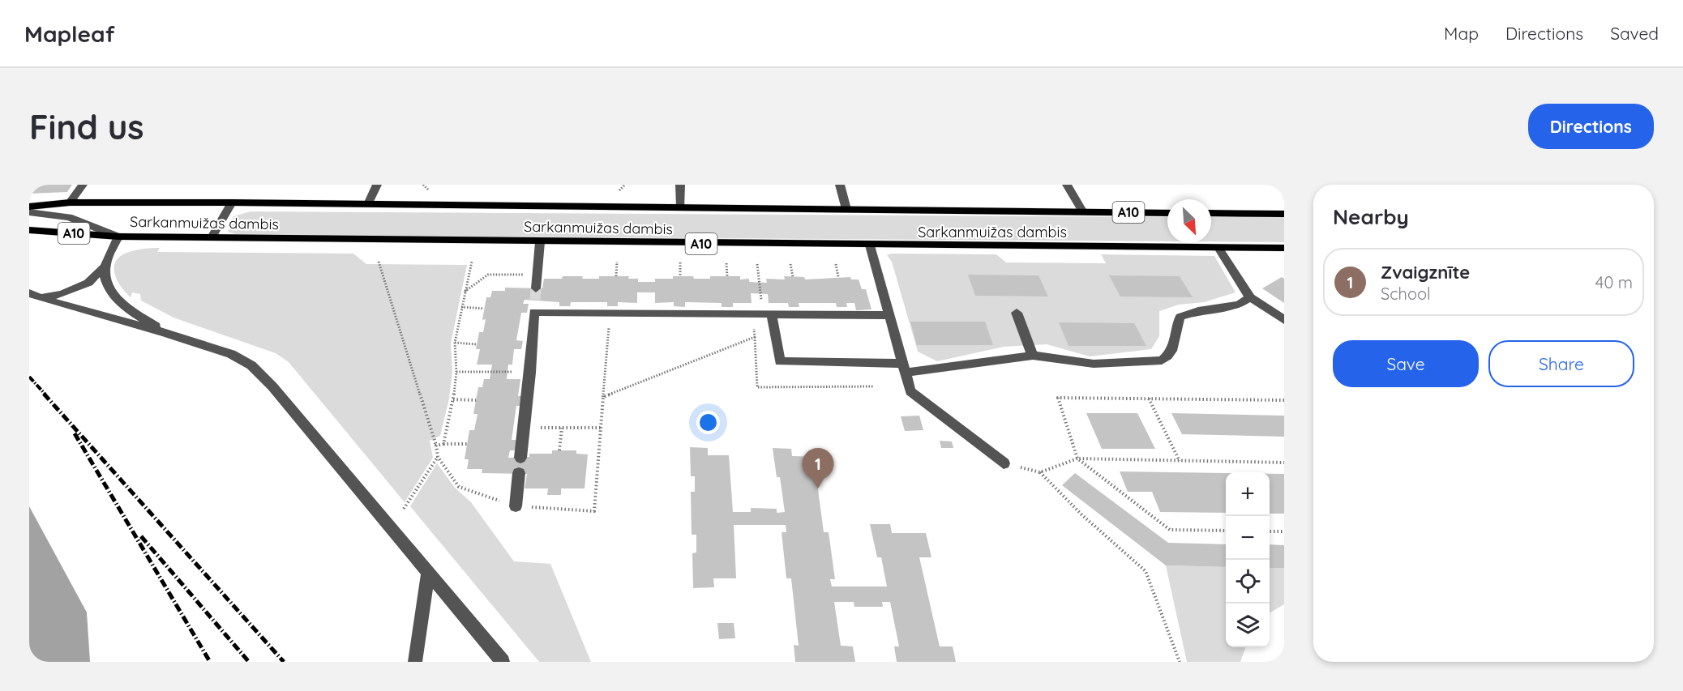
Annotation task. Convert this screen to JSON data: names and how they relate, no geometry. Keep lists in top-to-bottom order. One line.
{"streets":{"main road":["A10","Sarkanmuižas dambis"]},"north":"bottom right","page":{"header":"Mapleaf","nav":["Map","Directions","Saved"],"buttons":["Directions",["Save","Share"]],"title":"Find us","heading":"Nearby","list":[{"mark":"1","name":"Zvaigznīte","note":"School","value":"40 m"}],"pins":"1","map_buttons":["+","−"]}}
